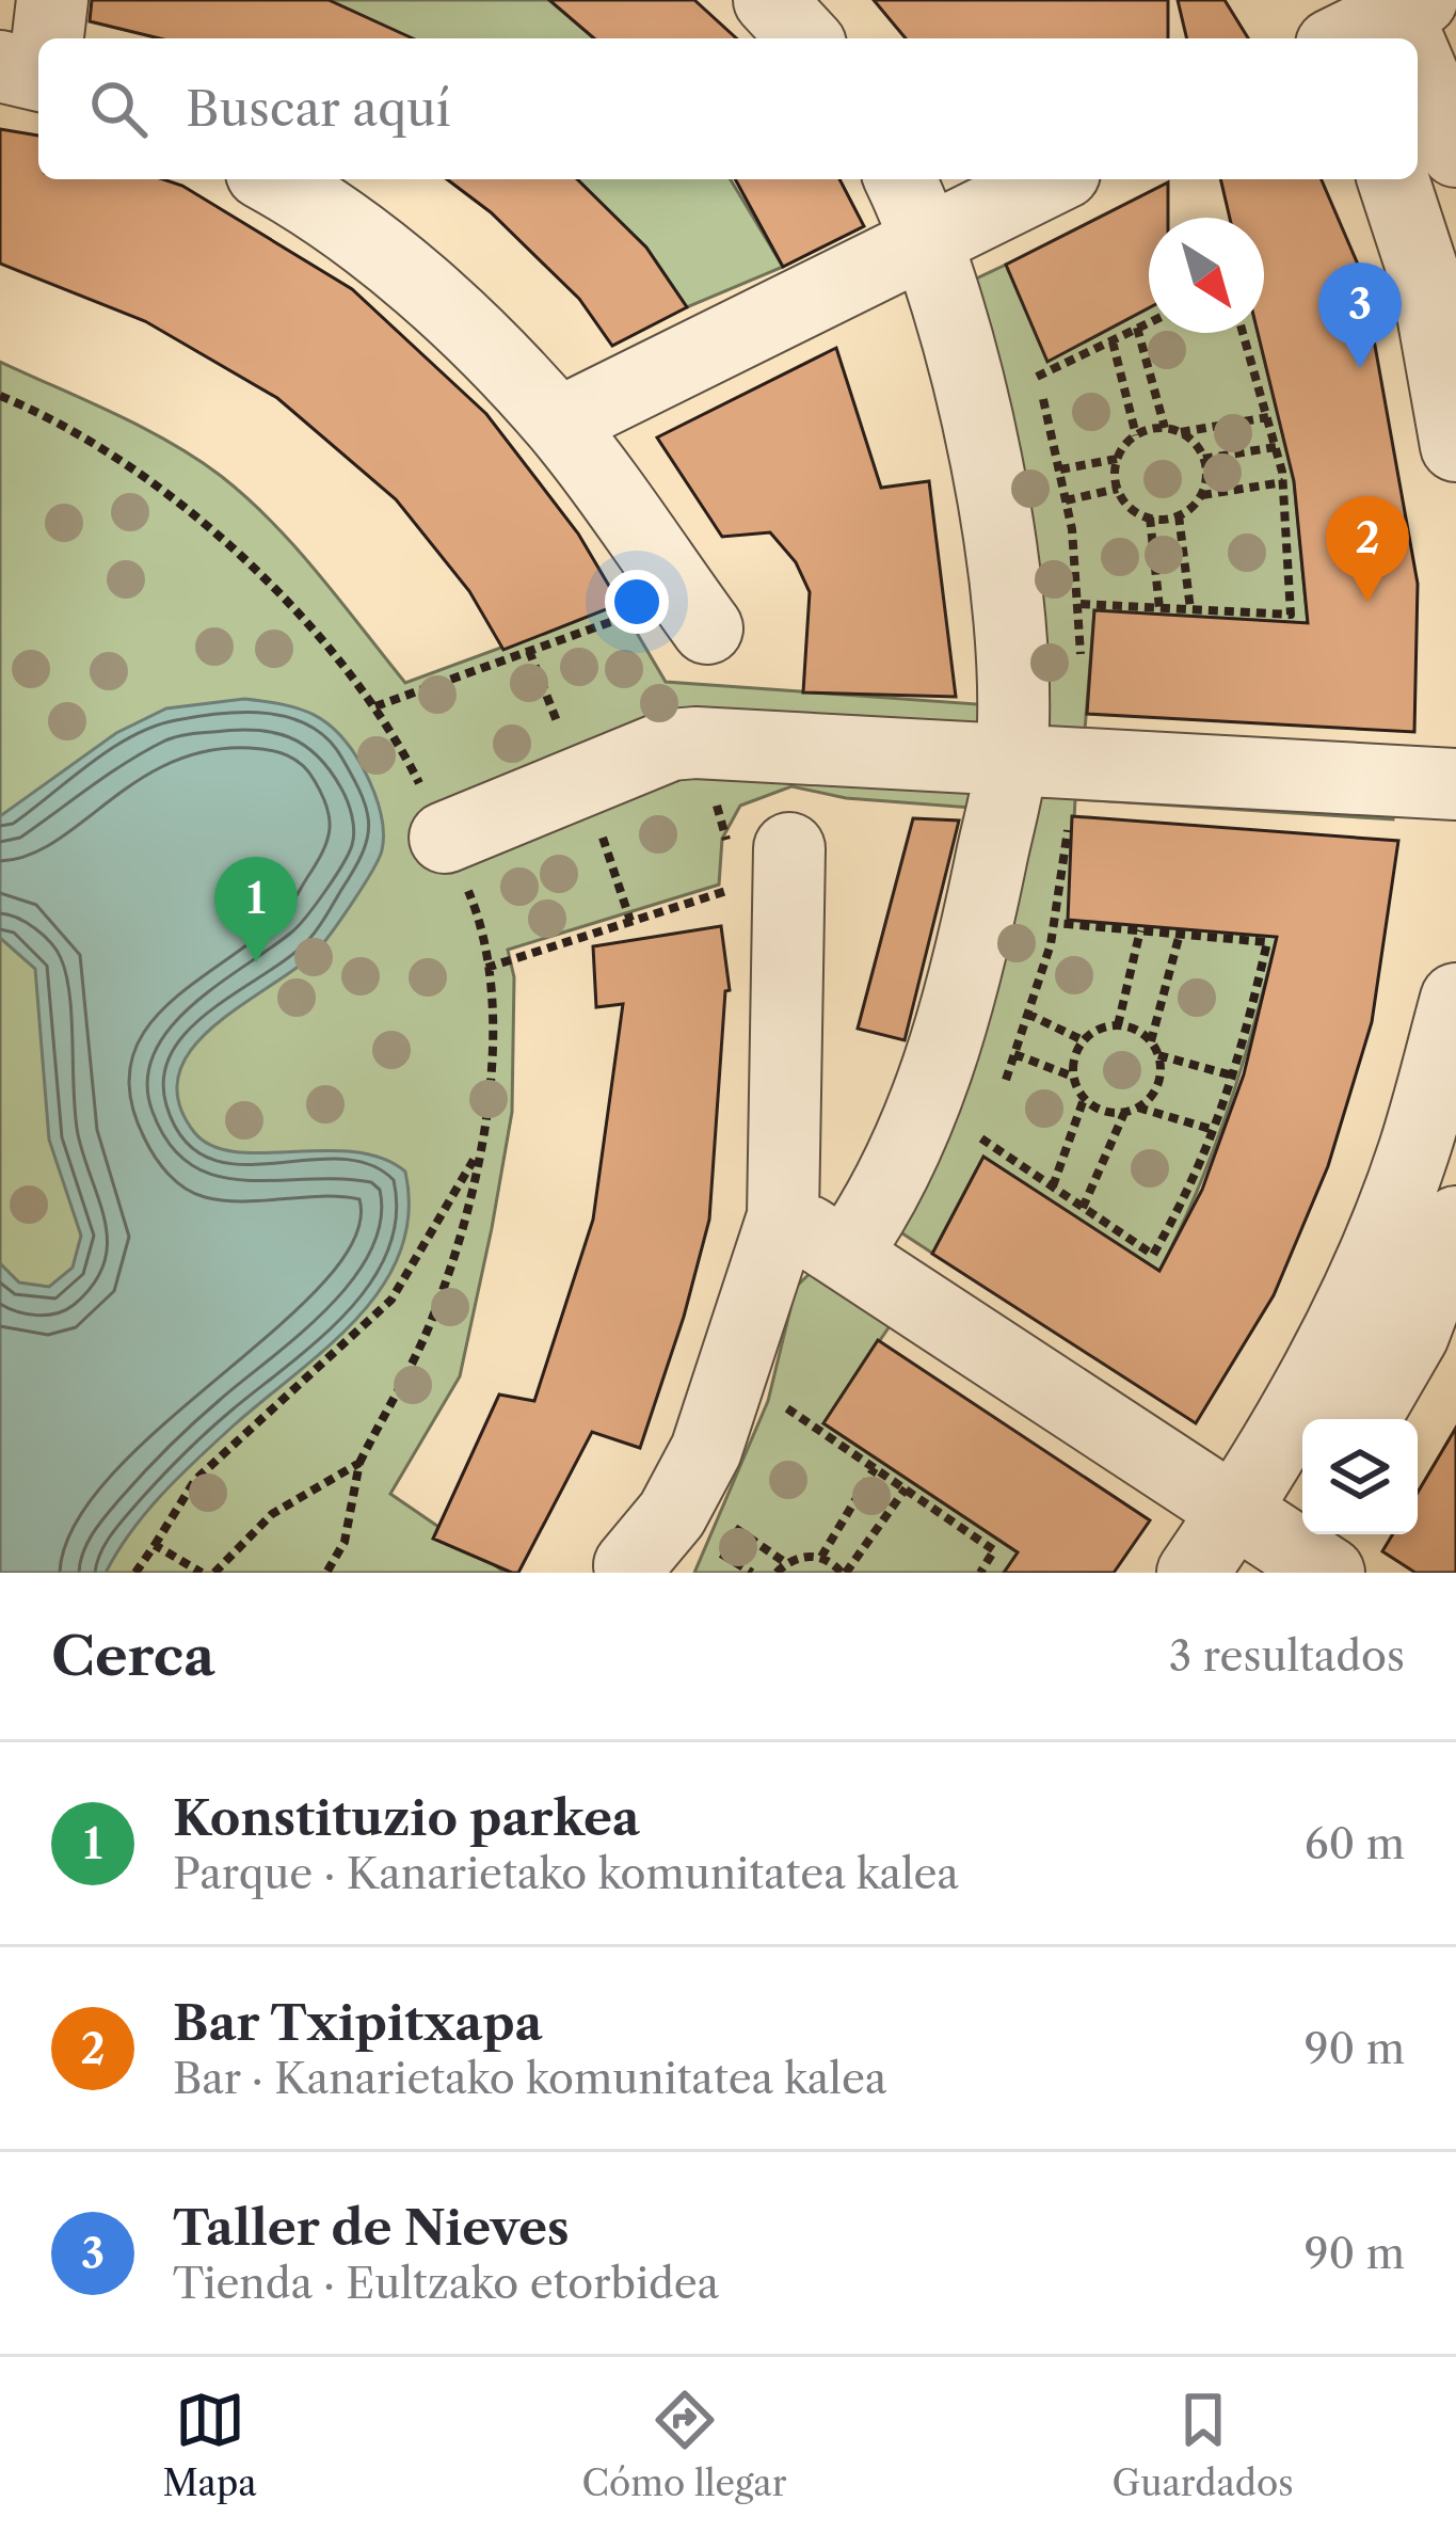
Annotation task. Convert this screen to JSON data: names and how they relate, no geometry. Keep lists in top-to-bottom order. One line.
{"north":"bottom right","page":{"search":"Buscar aquí","pins":["3","2","1"],"heading":["Cerca","3 resultados"],"list":[{"mark":"1","name":"Konstituzio parkea","note":"Parque · Kanarietako komunitatea kalea","value":"60 m"},{"mark":"2","name":"Bar Txipitxapa","note":"Bar · Kanarietako komunitatea kalea","value":"90 m"},{"mark":"3","name":"Taller de Nieves","note":"Tienda · Eultzako etorbidea","value":"90 m"}],"nav":["Mapa","Cómo llegar","Guardados"]}}
